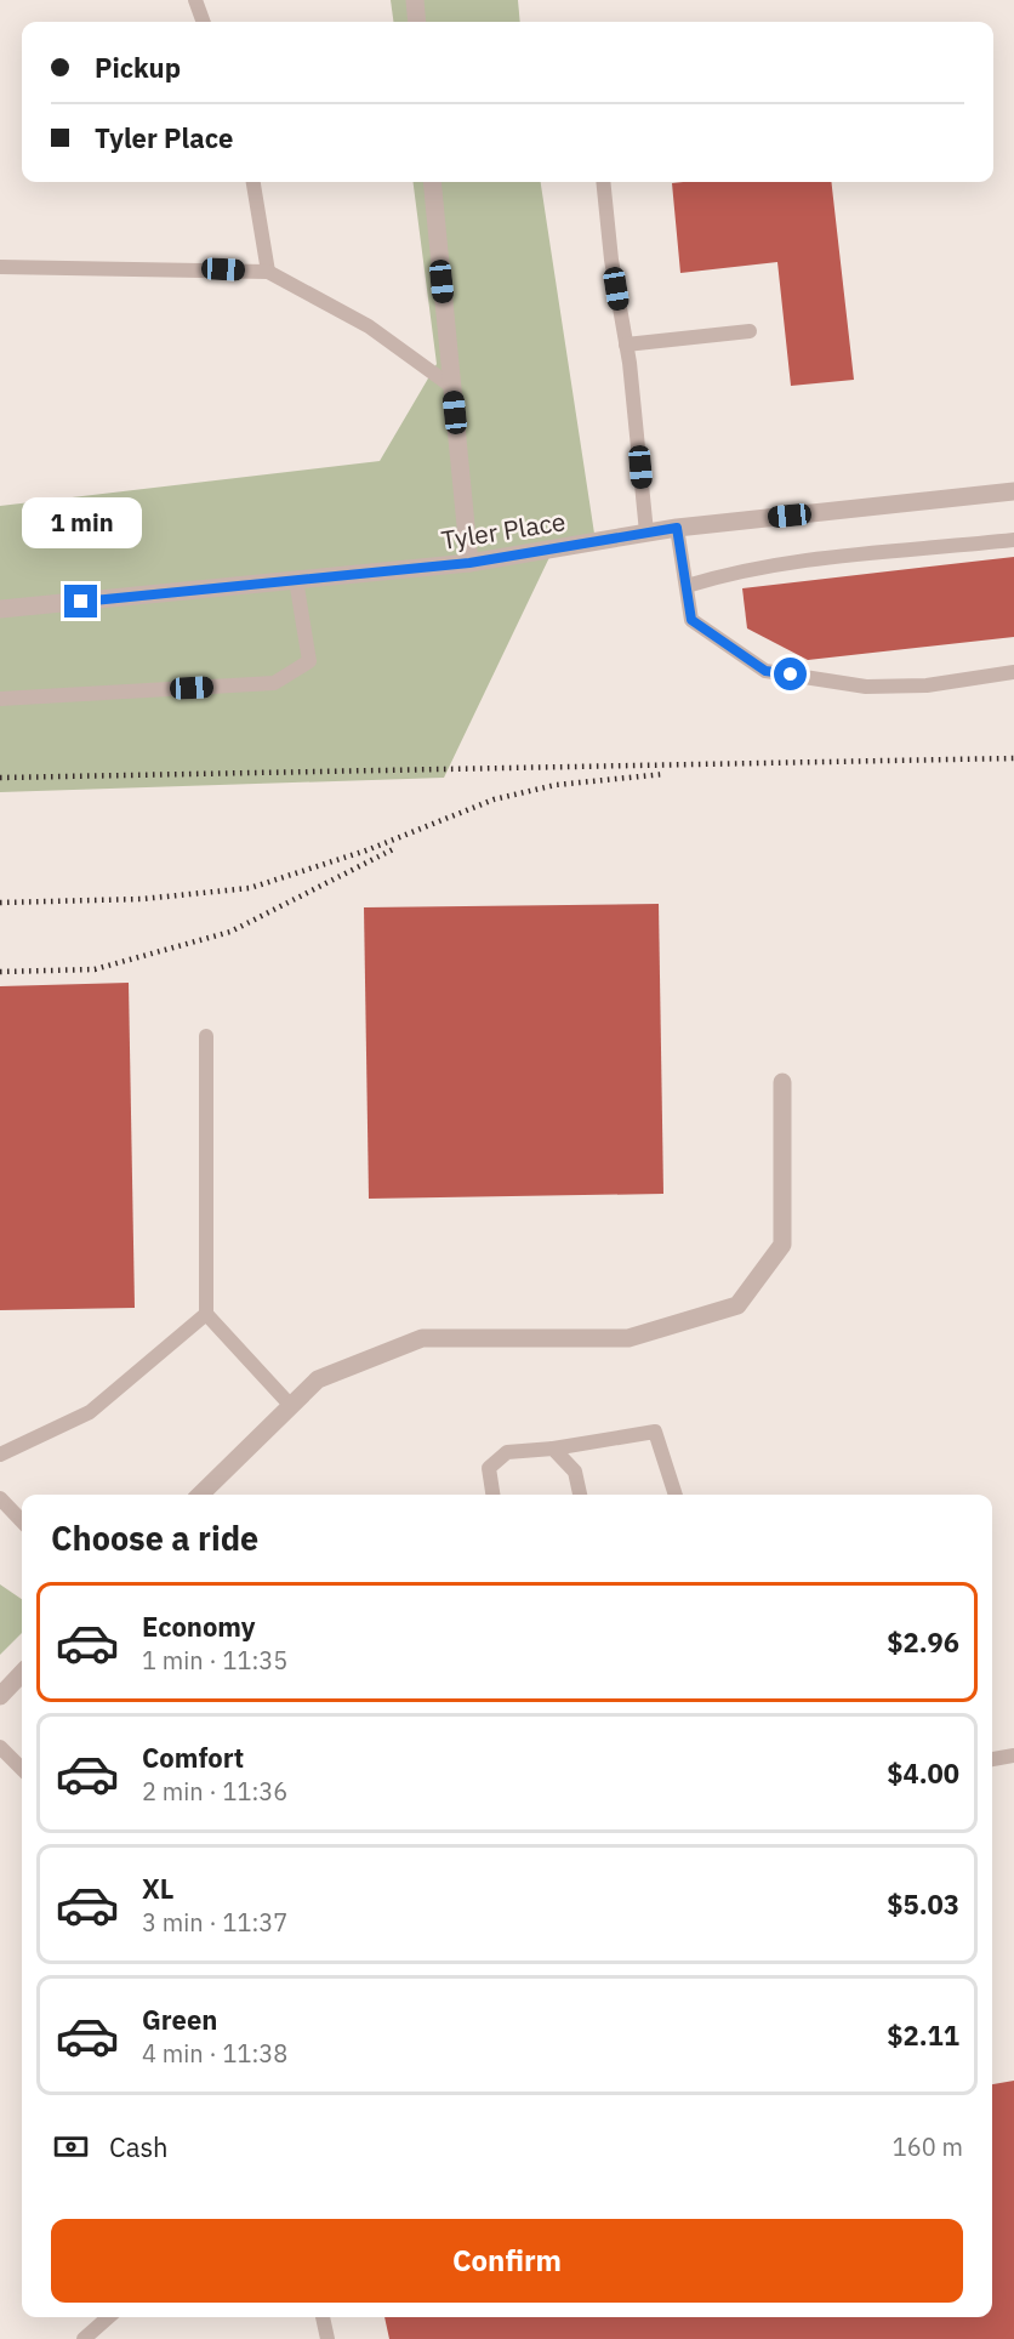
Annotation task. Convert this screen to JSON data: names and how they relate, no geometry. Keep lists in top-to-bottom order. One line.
{"streets":{"street":["Tyler Place"]},"page":{"banner":["Pickup","Tyler Place"],"bubble":"1 min","heading":"Choose a ride","list":[{"name":"Economy","note":"1 min · 11:35","value":"$2.96"},{"name":"Comfort","note":"2 min · 11:36","value":"$4.00"},{"name":"XL","note":"3 min · 11:37","value":"$5.03"},{"name":"Green","note":"4 min · 11:38","value":"$2.11"}],"pay":["Cash","160 m"],"buttons":"Confirm"}}
